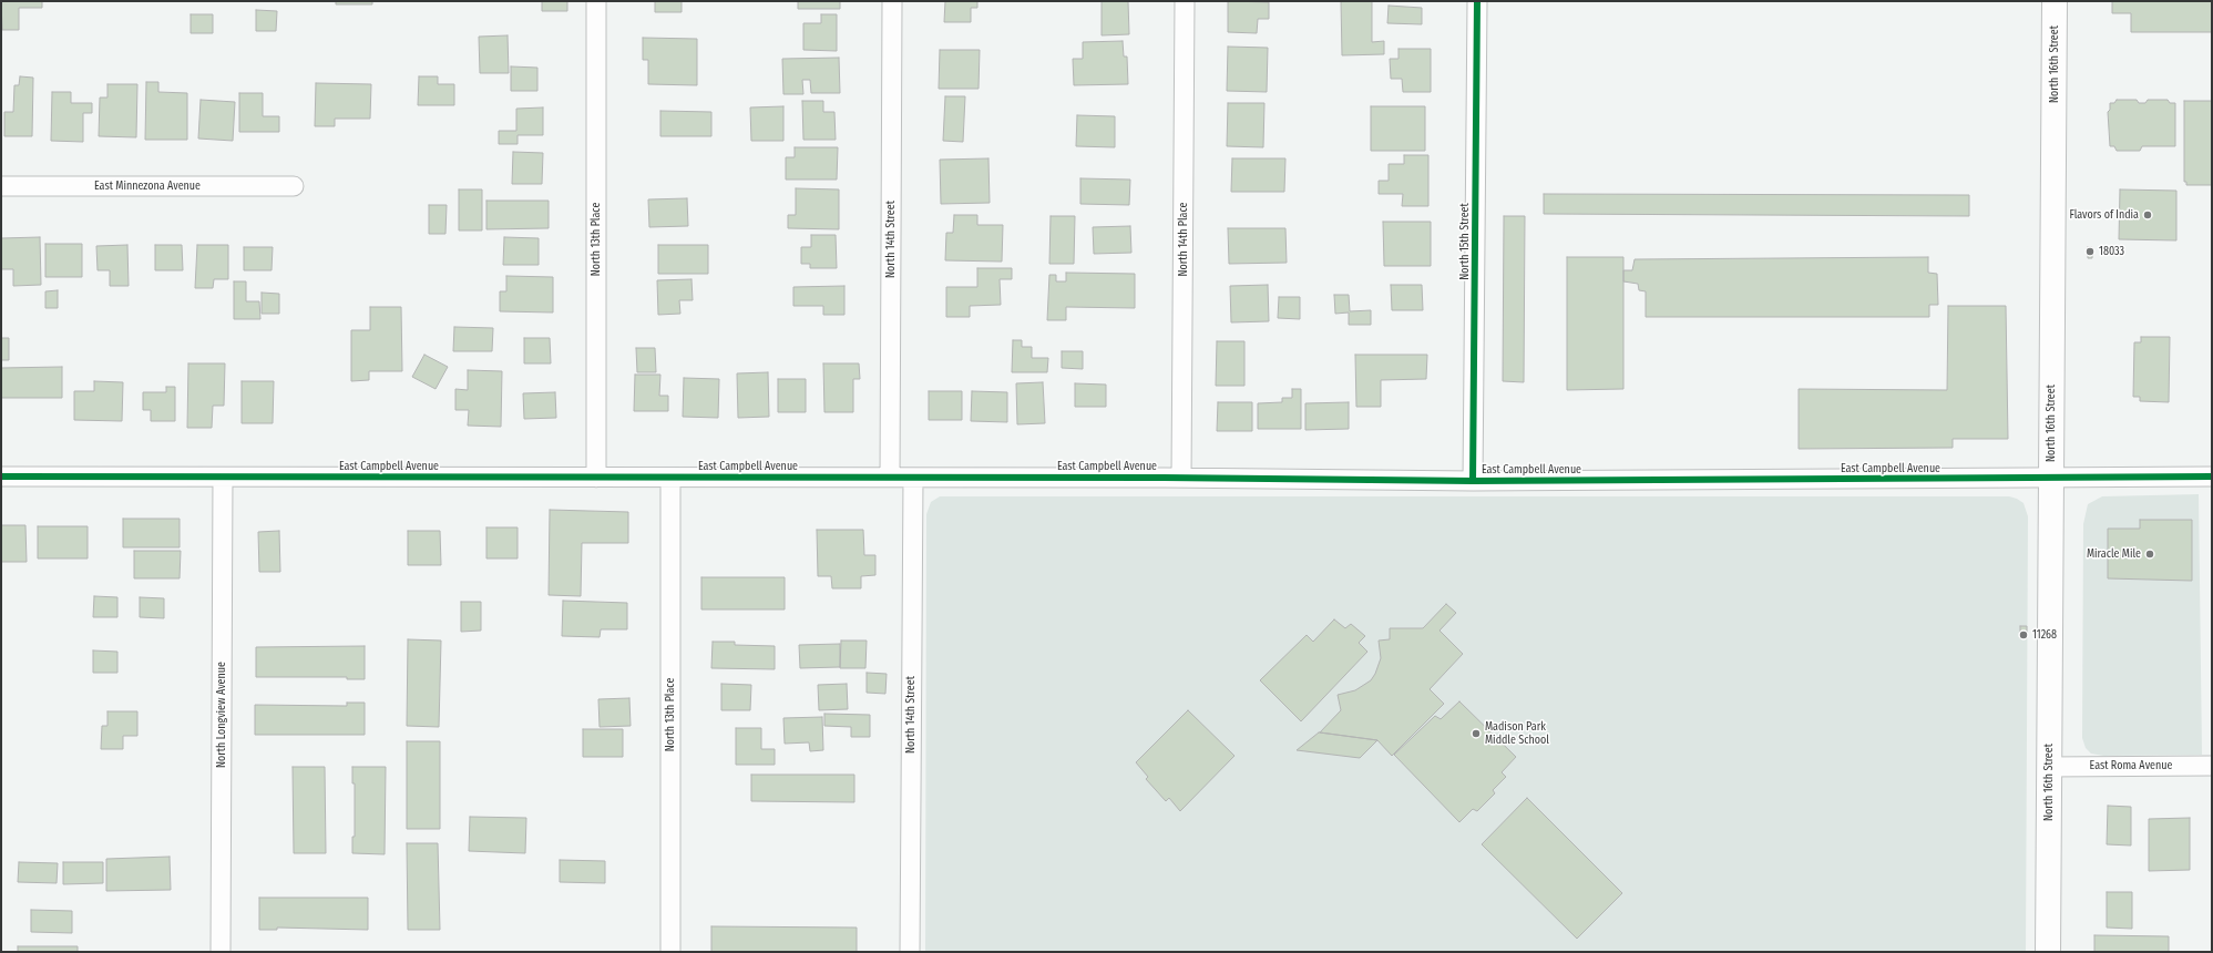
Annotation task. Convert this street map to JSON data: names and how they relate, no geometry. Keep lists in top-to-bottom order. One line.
{"streets":{"main road":["North 16th Street"],"street":["East Minnezona Avenue","North 13th Place","North 14th Street","North 14th Place","North 15th Street","East Campbell Avenue","North Longview Avenue","East Roma Avenue"]},"crossings":[["North 16th Street","East Campbell Avenue"],["North 16th Street","East Roma Avenue"],["North 13th Place","East Campbell Avenue"],["North 14th Street","East Campbell Avenue"],["North 14th Place","East Campbell Avenue"],["North 15th Street","East Campbell Avenue"],["East Campbell Avenue","North Longview Avenue"]],"places":["Flavors of India","18033","Miracle Mile","11268","Madison Park Middle School"]}
